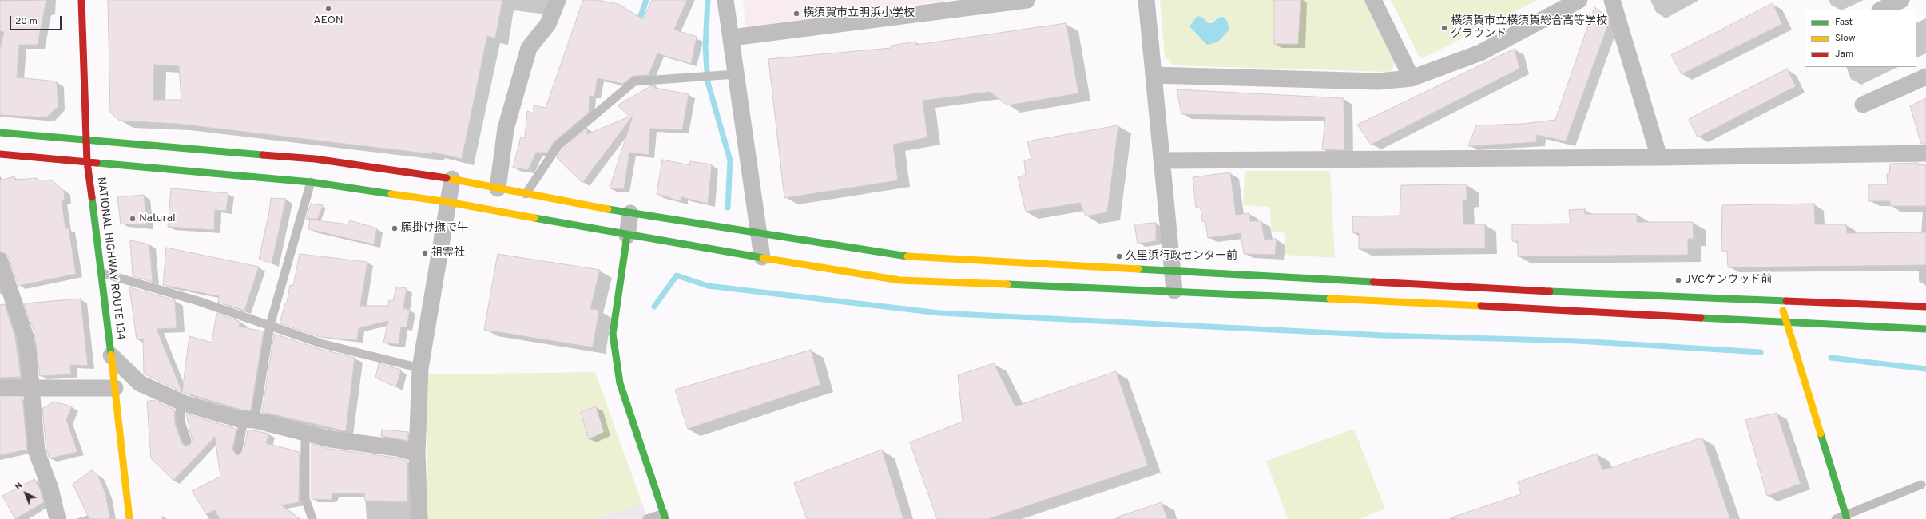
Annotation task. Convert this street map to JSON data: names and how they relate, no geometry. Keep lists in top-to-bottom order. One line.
{"streets":{"main road":["NATIONAL HIGHWAY ROUTE 134"]},"places":["AEON","横須賀市立明浜小学校","横須賀市立横須賀総合高等学校 グラウンド","Natural","願掛け撫で牛","祖霊社","久里浜行政センター前","JVCケンウッド前"],"legend":["Fast","Slow","Jam"],"scale_bar":"20 m","north":"top left"}
